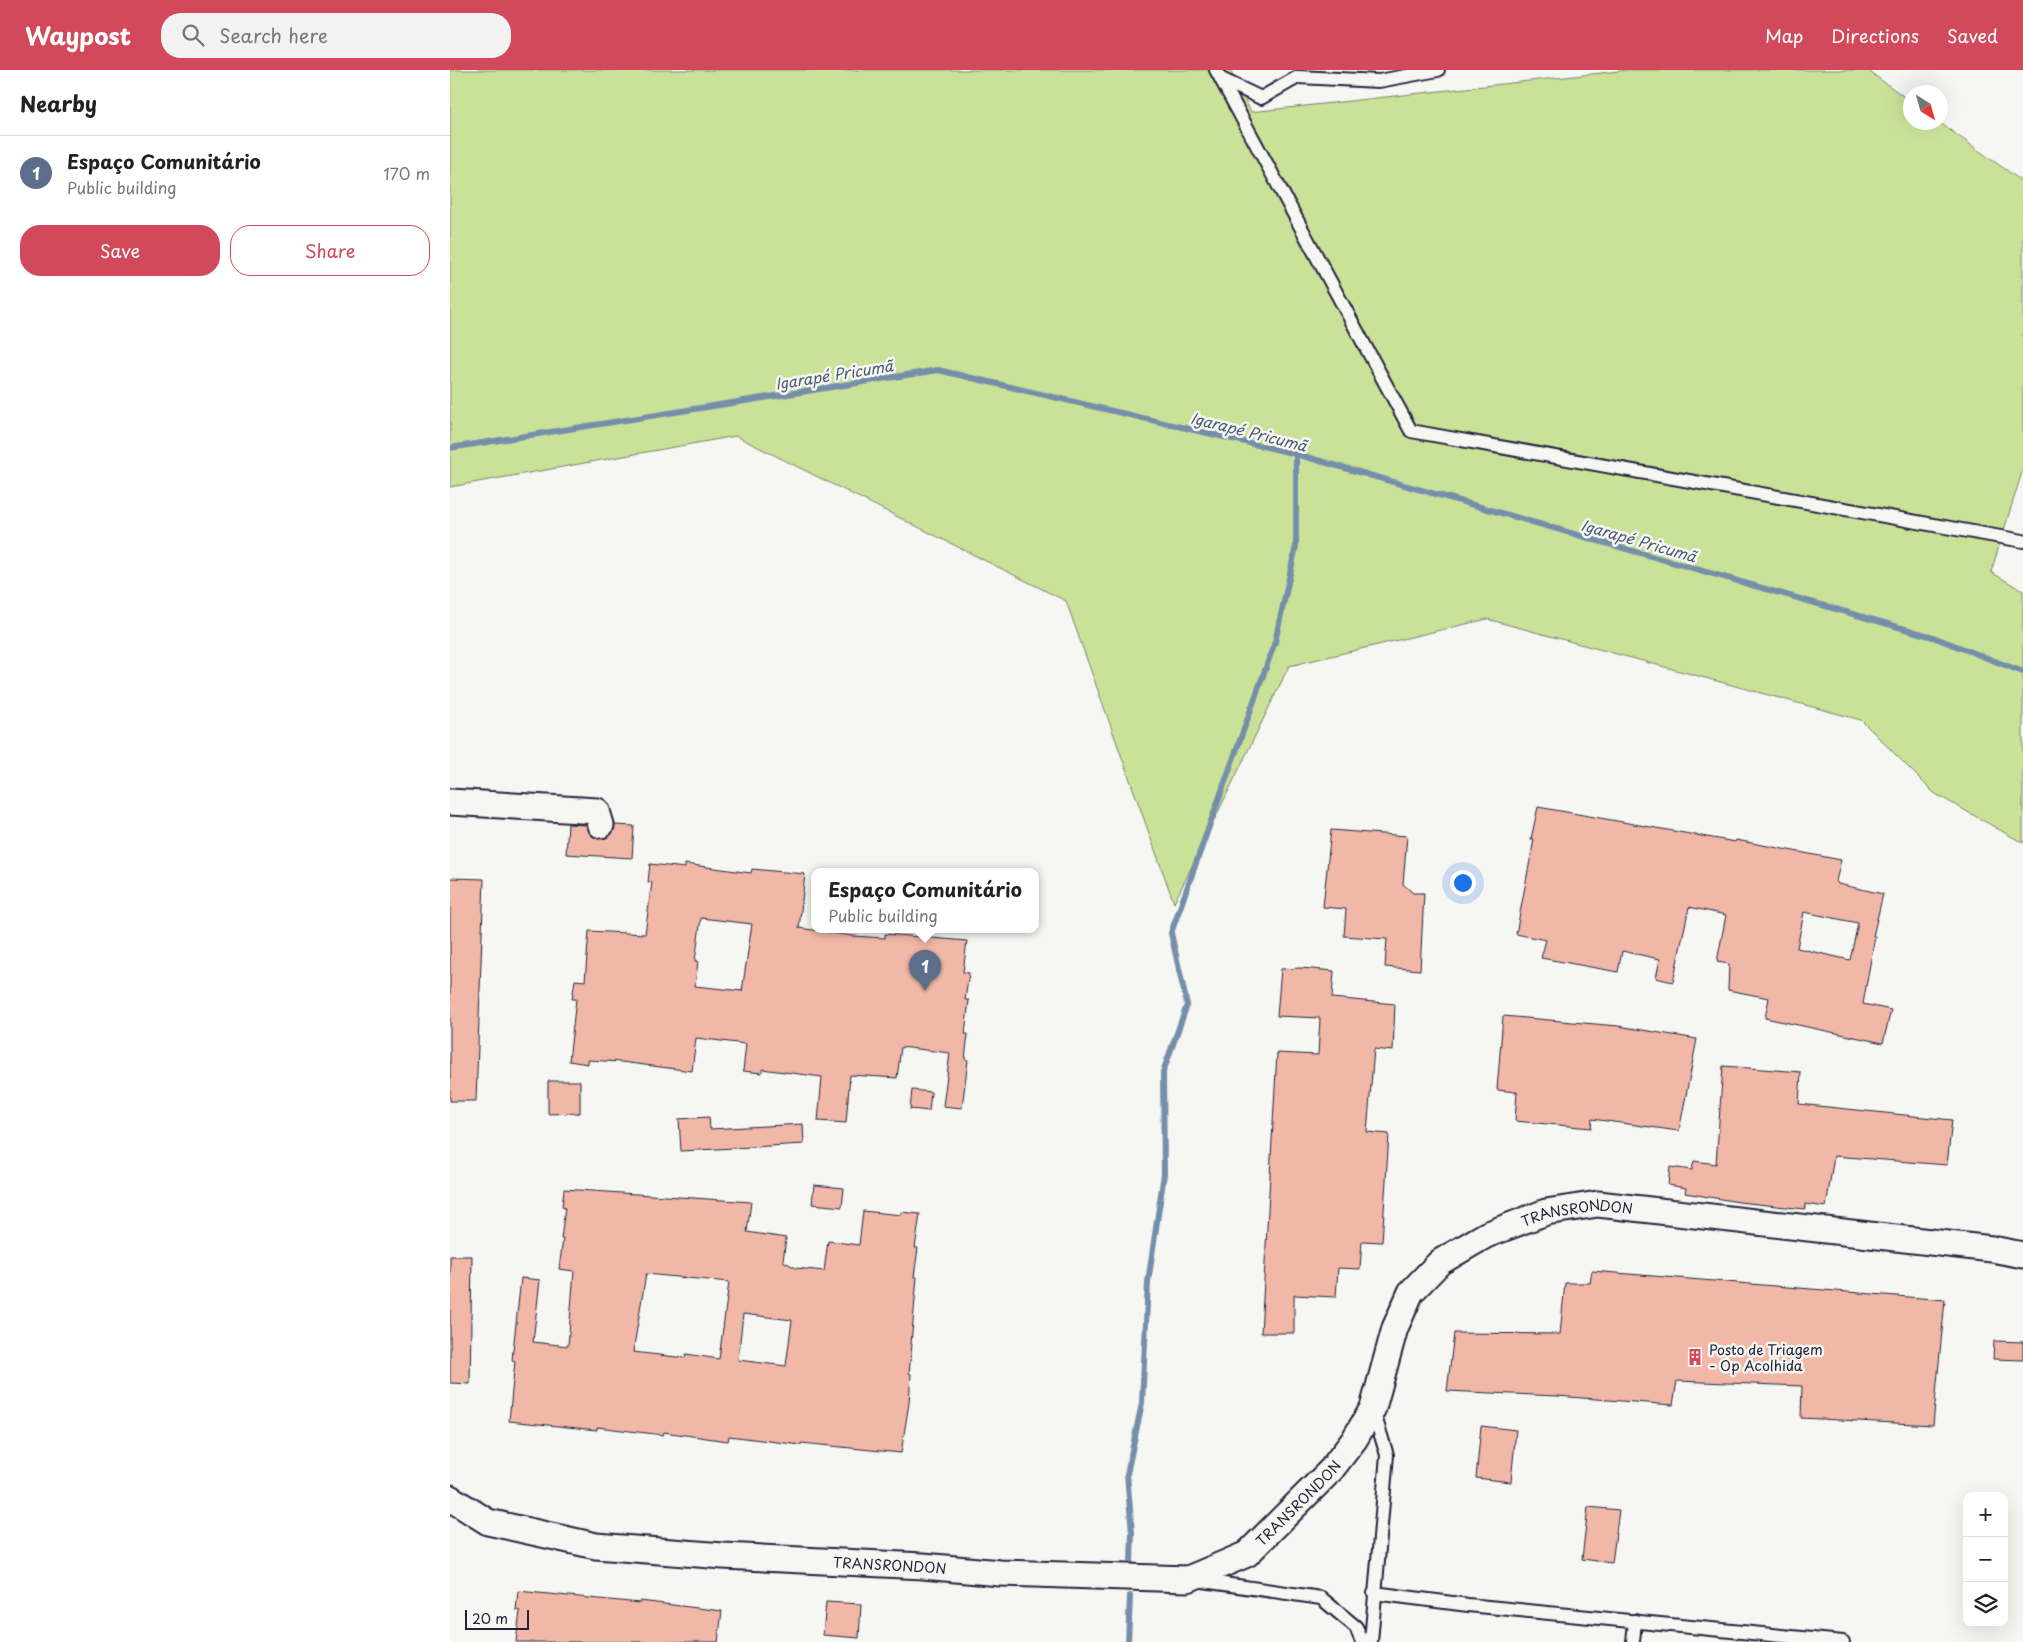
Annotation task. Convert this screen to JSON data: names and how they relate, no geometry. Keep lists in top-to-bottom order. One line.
{"streets":{"street":["TRANSRONDON"]},"water":["Igarapé Pricumã"],"places":{"building":["Posto de Triagem - Op Acolhida"]},"scale_bar":"20 m","north":"bottom right","page":{"header":"Waypost","search":"Search here","nav":["Map","Directions","Saved"],"heading":"Nearby","list":[{"mark":"1","name":"Espaço Comunitário","note":"Public building","value":"170 m"}],"buttons":["Save","Share"],"popup":["Espaço Comunitário","Public building"],"pins":"1","map_buttons":["+","−"],"scale":"20 m"}}
